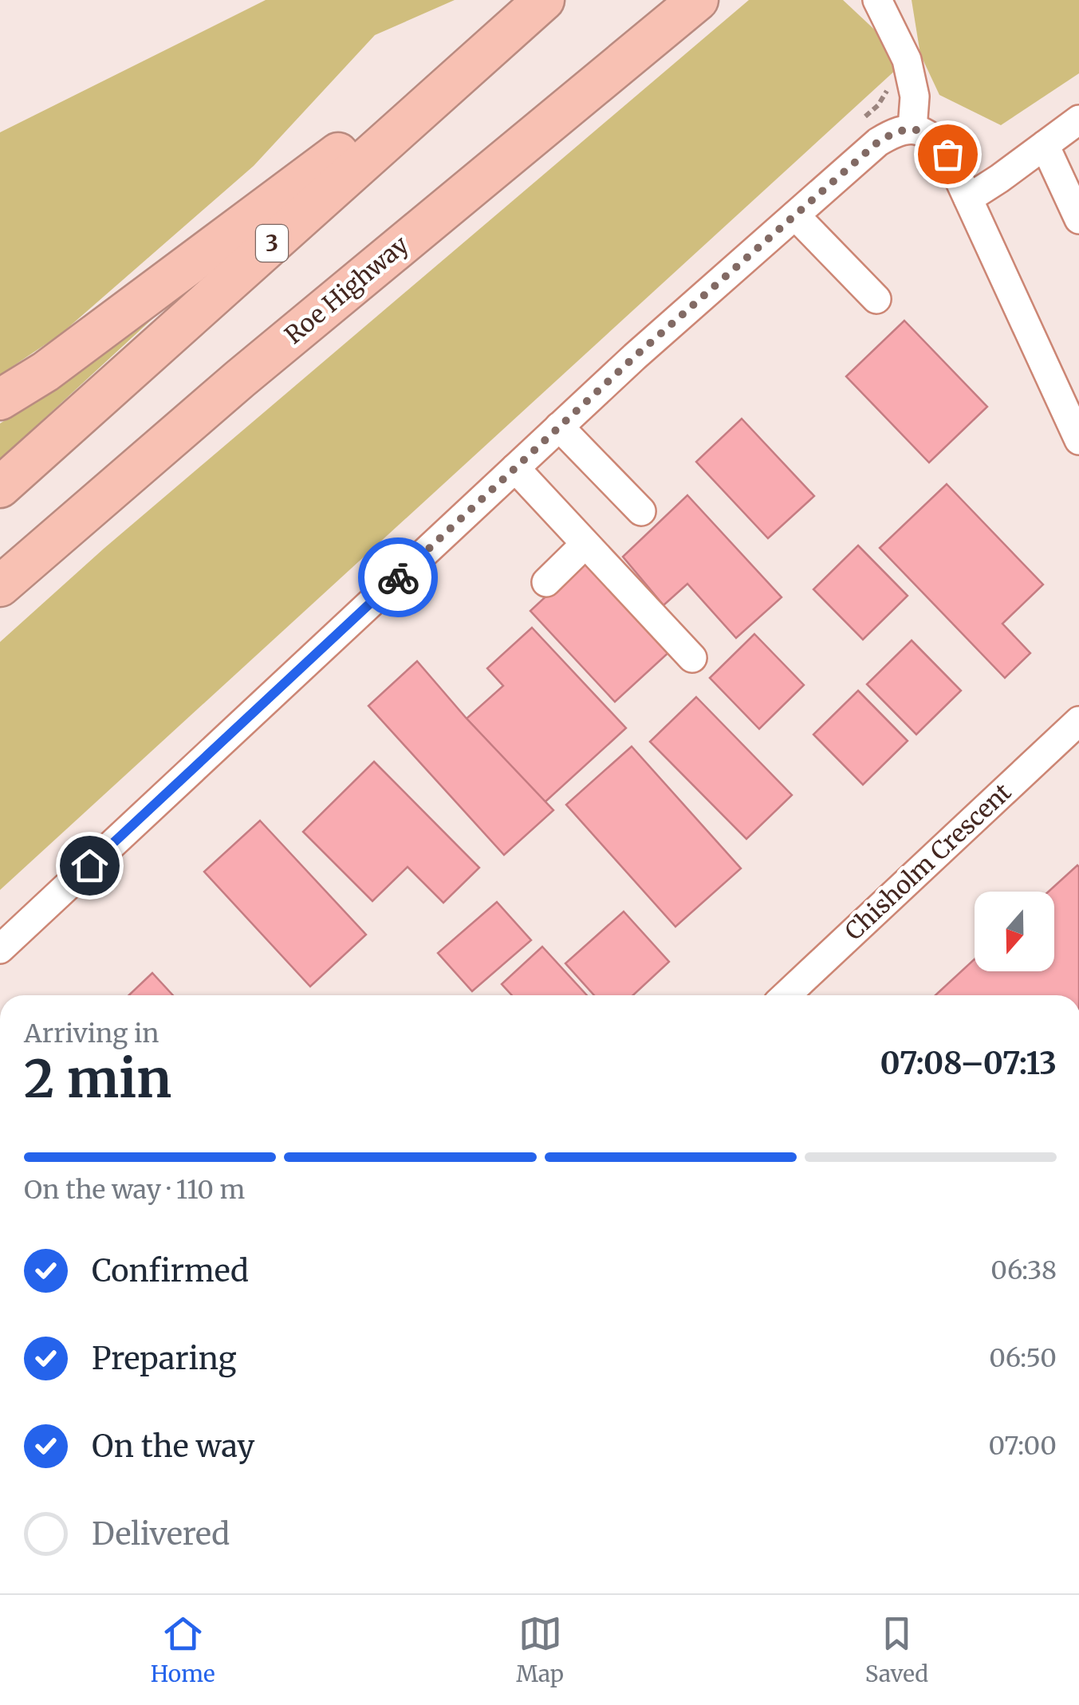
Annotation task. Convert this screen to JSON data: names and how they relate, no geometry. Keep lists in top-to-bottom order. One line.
{"streets":{"highway":["3","Roe Highway"],"street":["Chisholm Crescent"]},"north":"bottom","page":{"heading":["2 min","Arriving in","07:08–07:13"],"bar":"On the way · 110 m","list":[["Confirmed","06:38"],["Preparing","06:50"],["On the way","07:00"],"Delivered"],"tabs":["Home","Map","Saved"]}}
